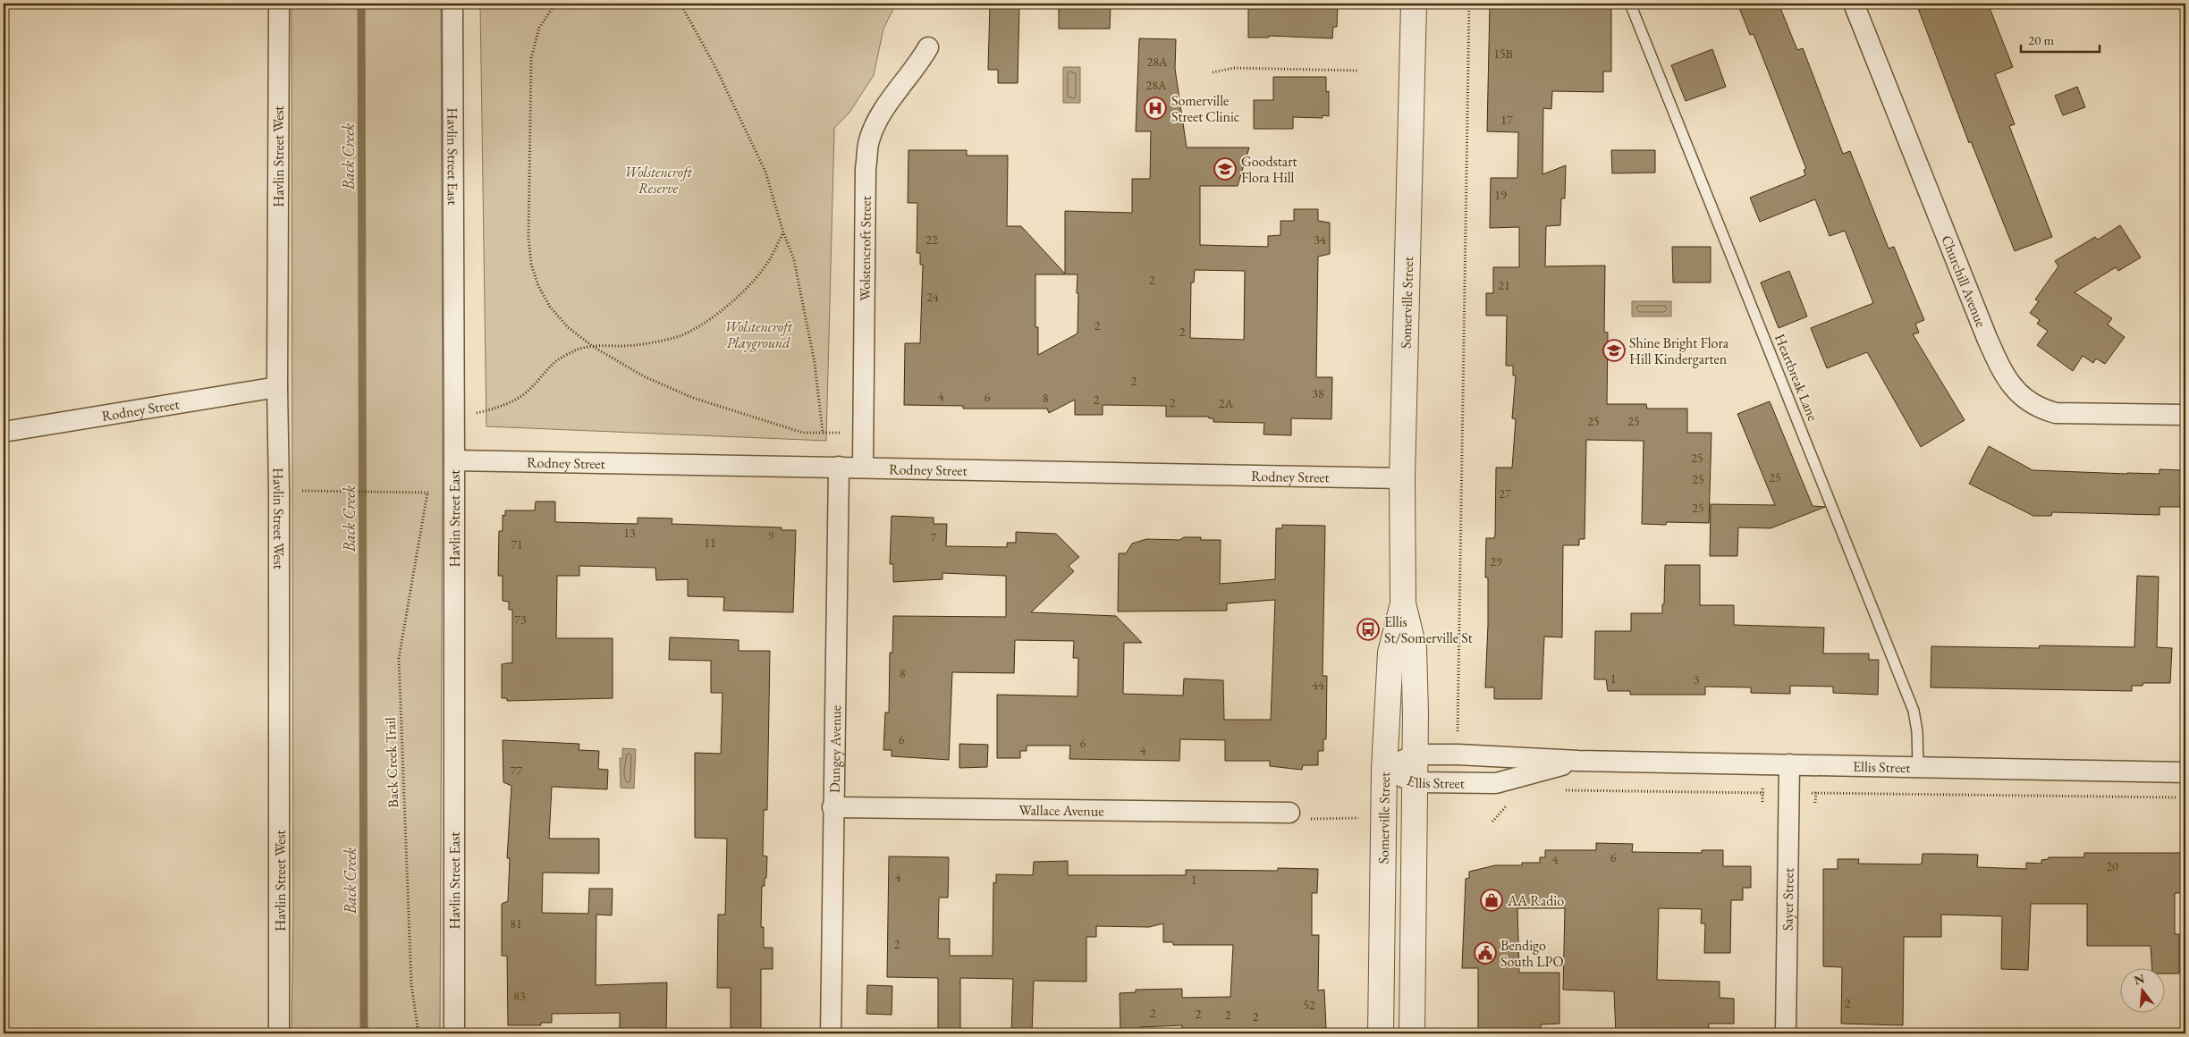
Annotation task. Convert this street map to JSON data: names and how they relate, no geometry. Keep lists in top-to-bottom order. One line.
{"streets":{"street":["Havlin Street West","Havlin Street East","Wolstencroft Street","Churchill Avenue","Somerville Street","Rodney Street","Dungey Avenue","Ellis Street","Wallace Avenue","Sayer Street"],"lane":["Heartbreak Lane"],"path":["Back Creek Trail"]},"crossings":[["Havlin Street West","Rodney Street"],["Havlin Street East","Rodney Street"],["Wolstencroft Street","Rodney Street"],["Somerville Street","Rodney Street"],["Somerville Street","Ellis Street"],["Heartbreak Lane","Ellis Street"],["Rodney Street","Dungey Avenue"],["Dungey Avenue","Wallace Avenue"],["Ellis Street","Sayer Street"]],"water":["Back Creek"],"parks":["Wolstencroft Reserve","Wolstencroft Playground"],"places":{"hospital":["Somerville Street Clinic"],"school or university":["Goodstart Flora Hill","Shine Bright Flora Hill Kindergarten"],"bus stop":["Ellis St/Somerville St"],"shop":["AA Radio"],"public building":["Bendigo South LPO"]},"house_numbers":["15B","28A","28A","17","19","22","34","2","21","24","2","2","2","38","4","6","8","2","2","2A","25","25","25","25","25","27","25","13","9","7","11","71","29","73","8","1","3","44","6","6","4","77","6","4","20","4","1","81","2","83","2","52","2","2","2","2"],"scale_bar":"20 m","north":"top"}
